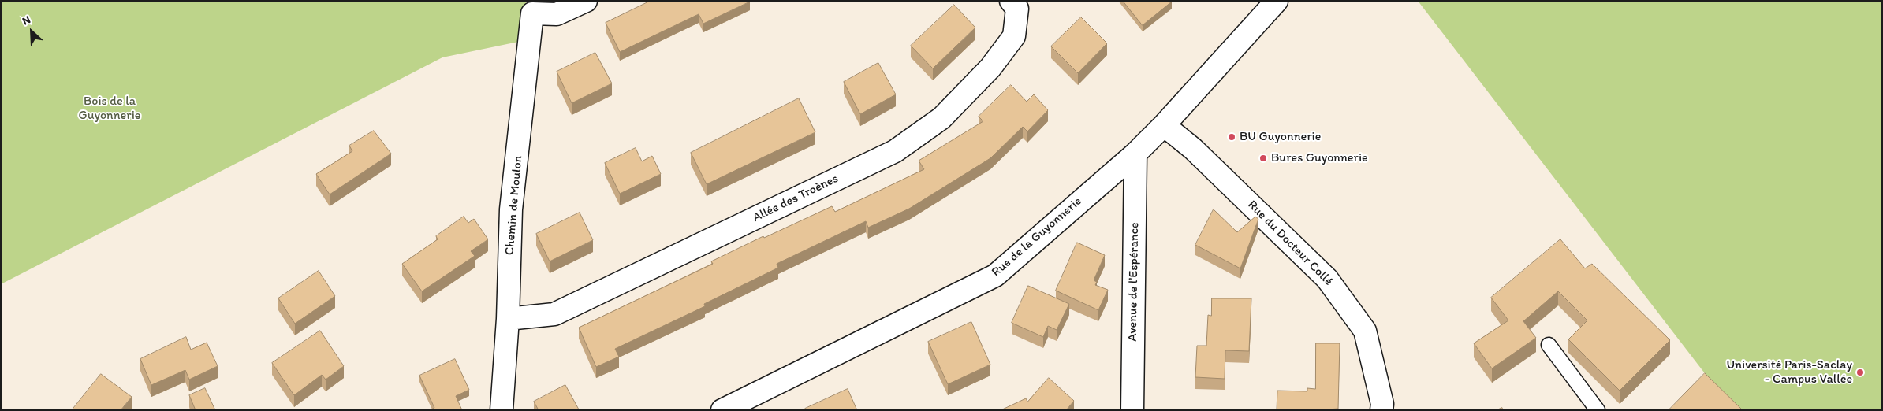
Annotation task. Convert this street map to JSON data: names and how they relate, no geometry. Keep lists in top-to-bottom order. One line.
{"streets":{"street":["Allée des Troènes","Chemin de Moulon","Rue de la Guyonnerie","Rue du Docteur Collé","Avenue de l'Espérance"]},"crossings":[["Allée des Troènes","Chemin de Moulon"],["Rue de la Guyonnerie","Rue du Docteur Collé"],["Rue de la Guyonnerie","Avenue de l'Espérance"]],"parks":["Bois de la Guyonnerie"],"places":["BU Guyonnerie","Bures Guyonnerie","Université Paris-Saclay - Campus Vallée"],"north":"top left"}
